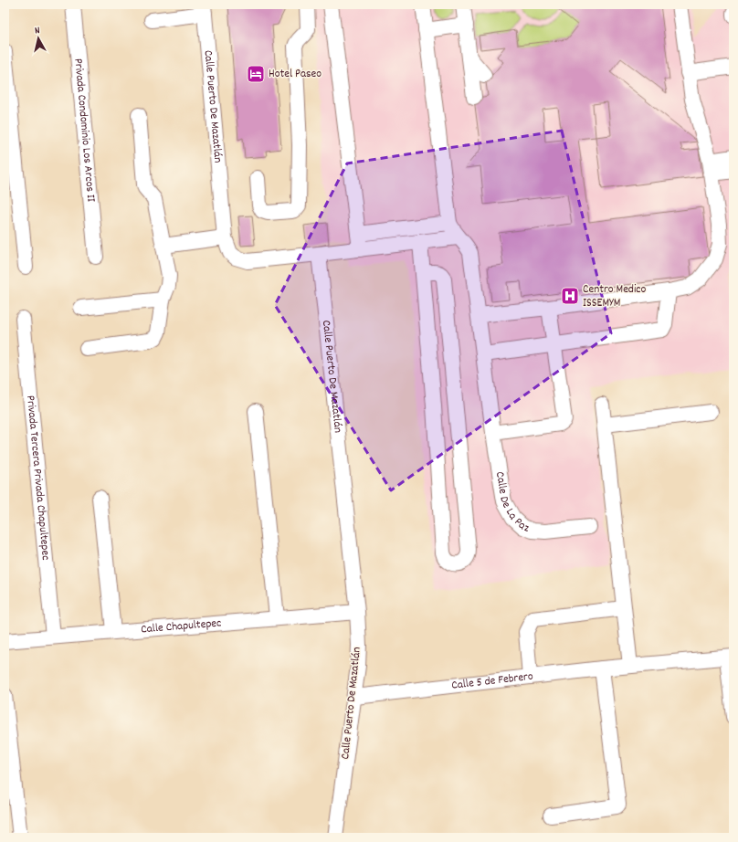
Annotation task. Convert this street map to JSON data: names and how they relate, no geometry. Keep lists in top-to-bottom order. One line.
{"streets":{"street":["Calle Puerto De Mazatlán","Privada Condominio Los Arcos II","Privada Tercera Privada Chapultepec","Calle De La Paz","Calle Chapultepec","Calle 5 de Febrero"]},"crossings":[["Calle Puerto De Mazatlán","Calle Chapultepec"],["Calle Puerto De Mazatlán","Calle 5 de Febrero"],["Privada Tercera Privada Chapultepec","Calle Chapultepec"]],"places":{"hotel":["Hotel Paseo"],"hospital":["Centro Medico ISSEMYM"]},"north":"top"}
